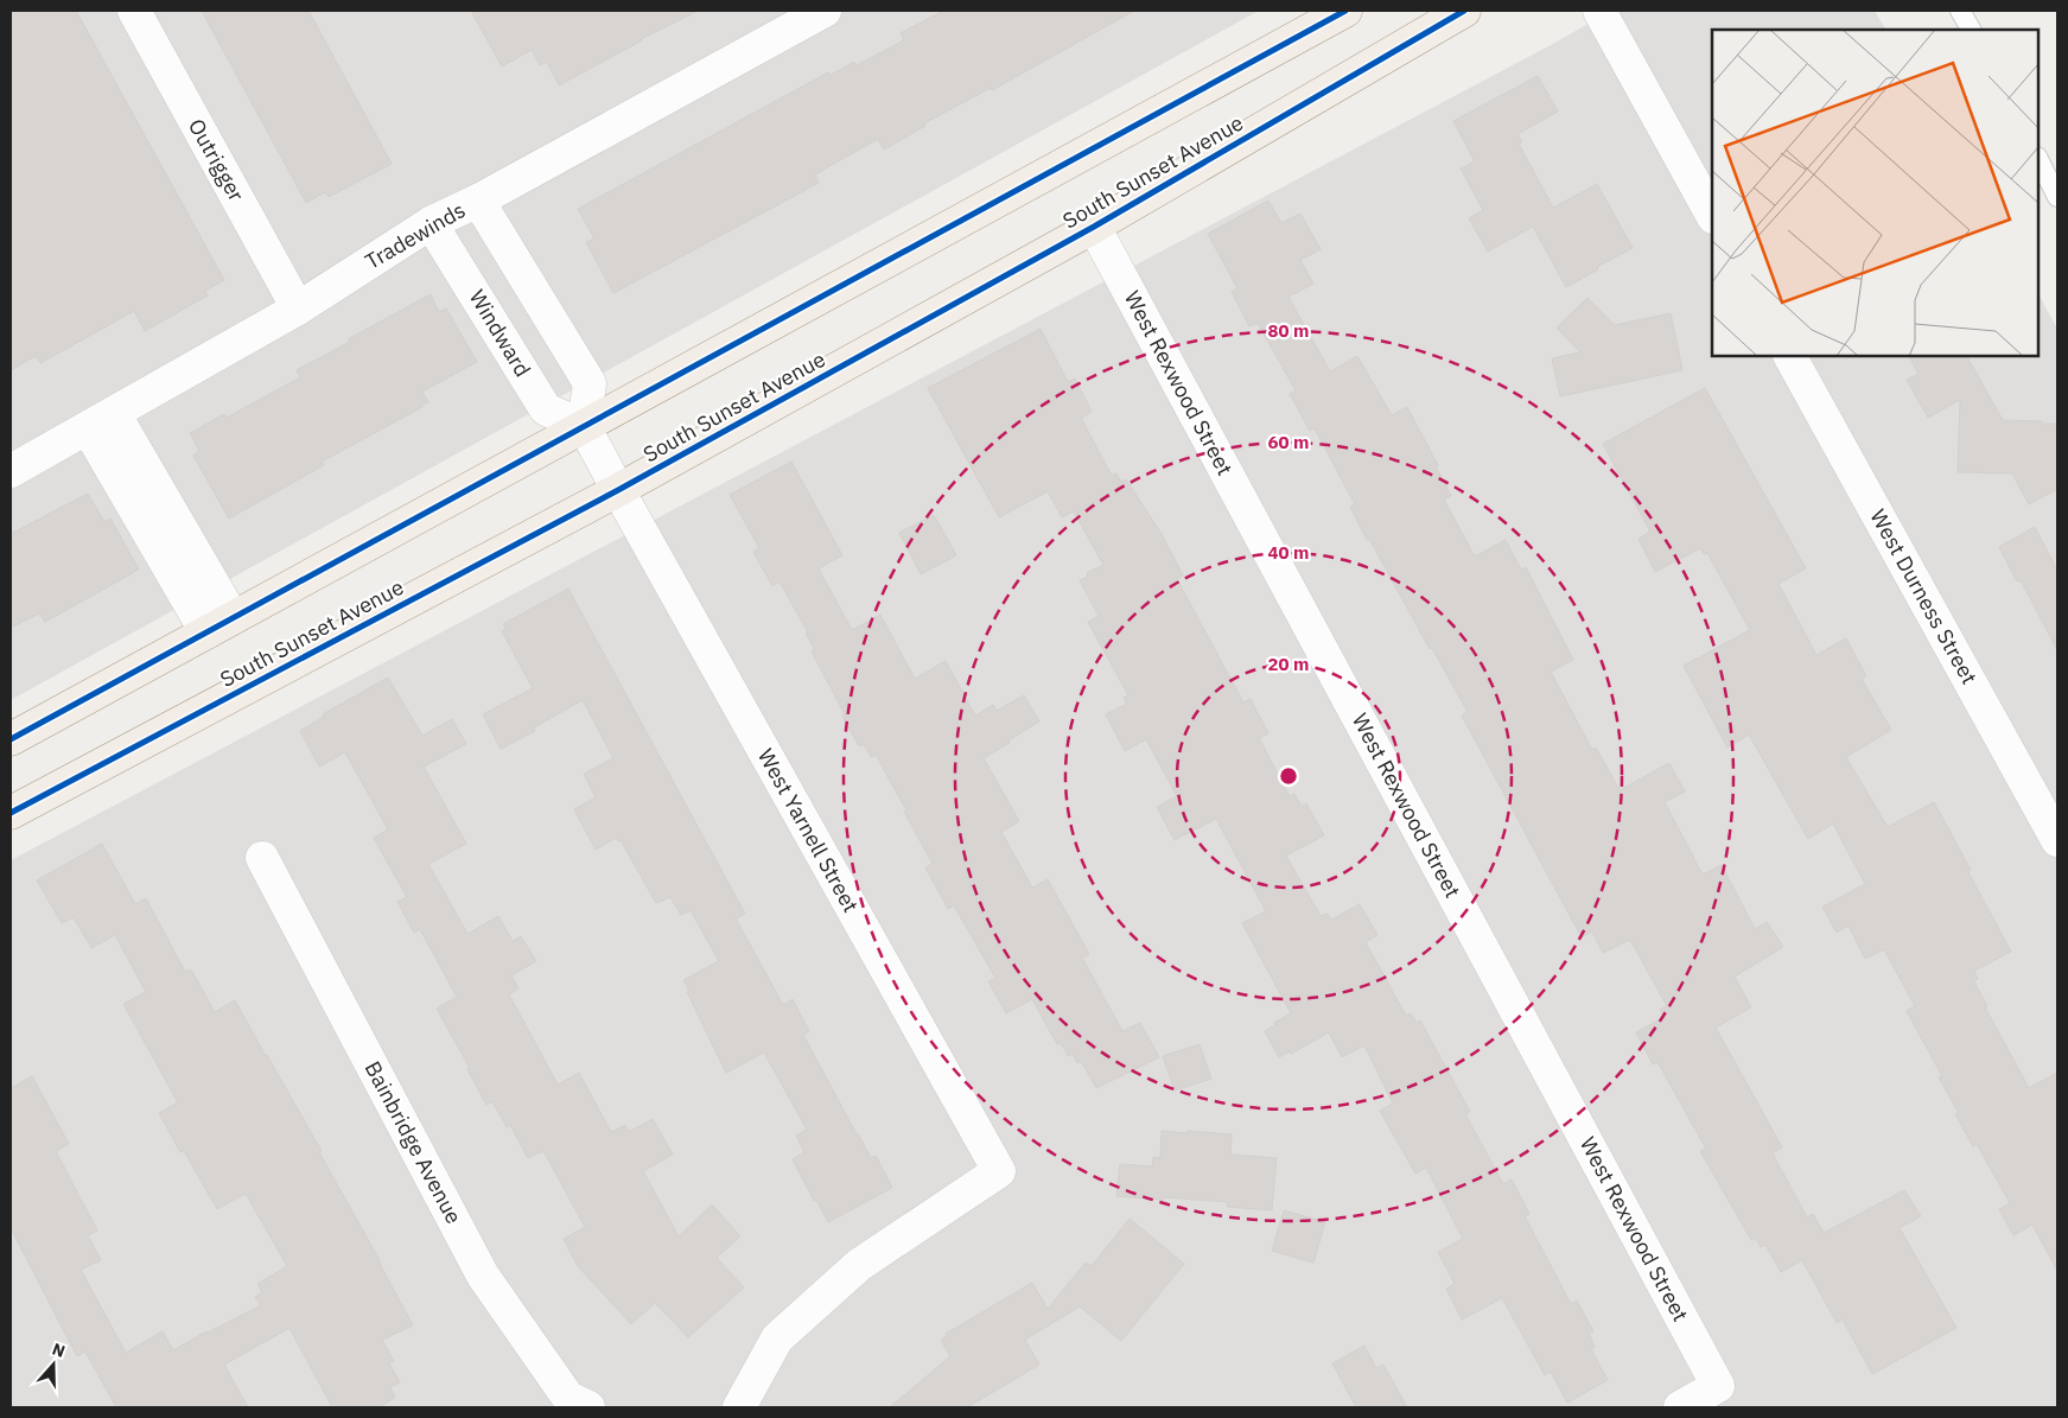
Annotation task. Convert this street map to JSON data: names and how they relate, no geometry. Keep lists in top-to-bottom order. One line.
{"streets":{"main road":["South Sunset Avenue"],"street":["Outrigger","Tradewinds","Windward","West Rexwood Street","West Durness Street","West Yarnell Street","Bainbridge Avenue"]},"crossings":[["Outrigger","Tradewinds"],["South Sunset Avenue","West Rexwood Street"],["South Sunset Avenue","West Yarnell Street"],["Tradewinds","Windward"]],"north":"top","rings":["80 m","60 m","40 m","20 m"]}
